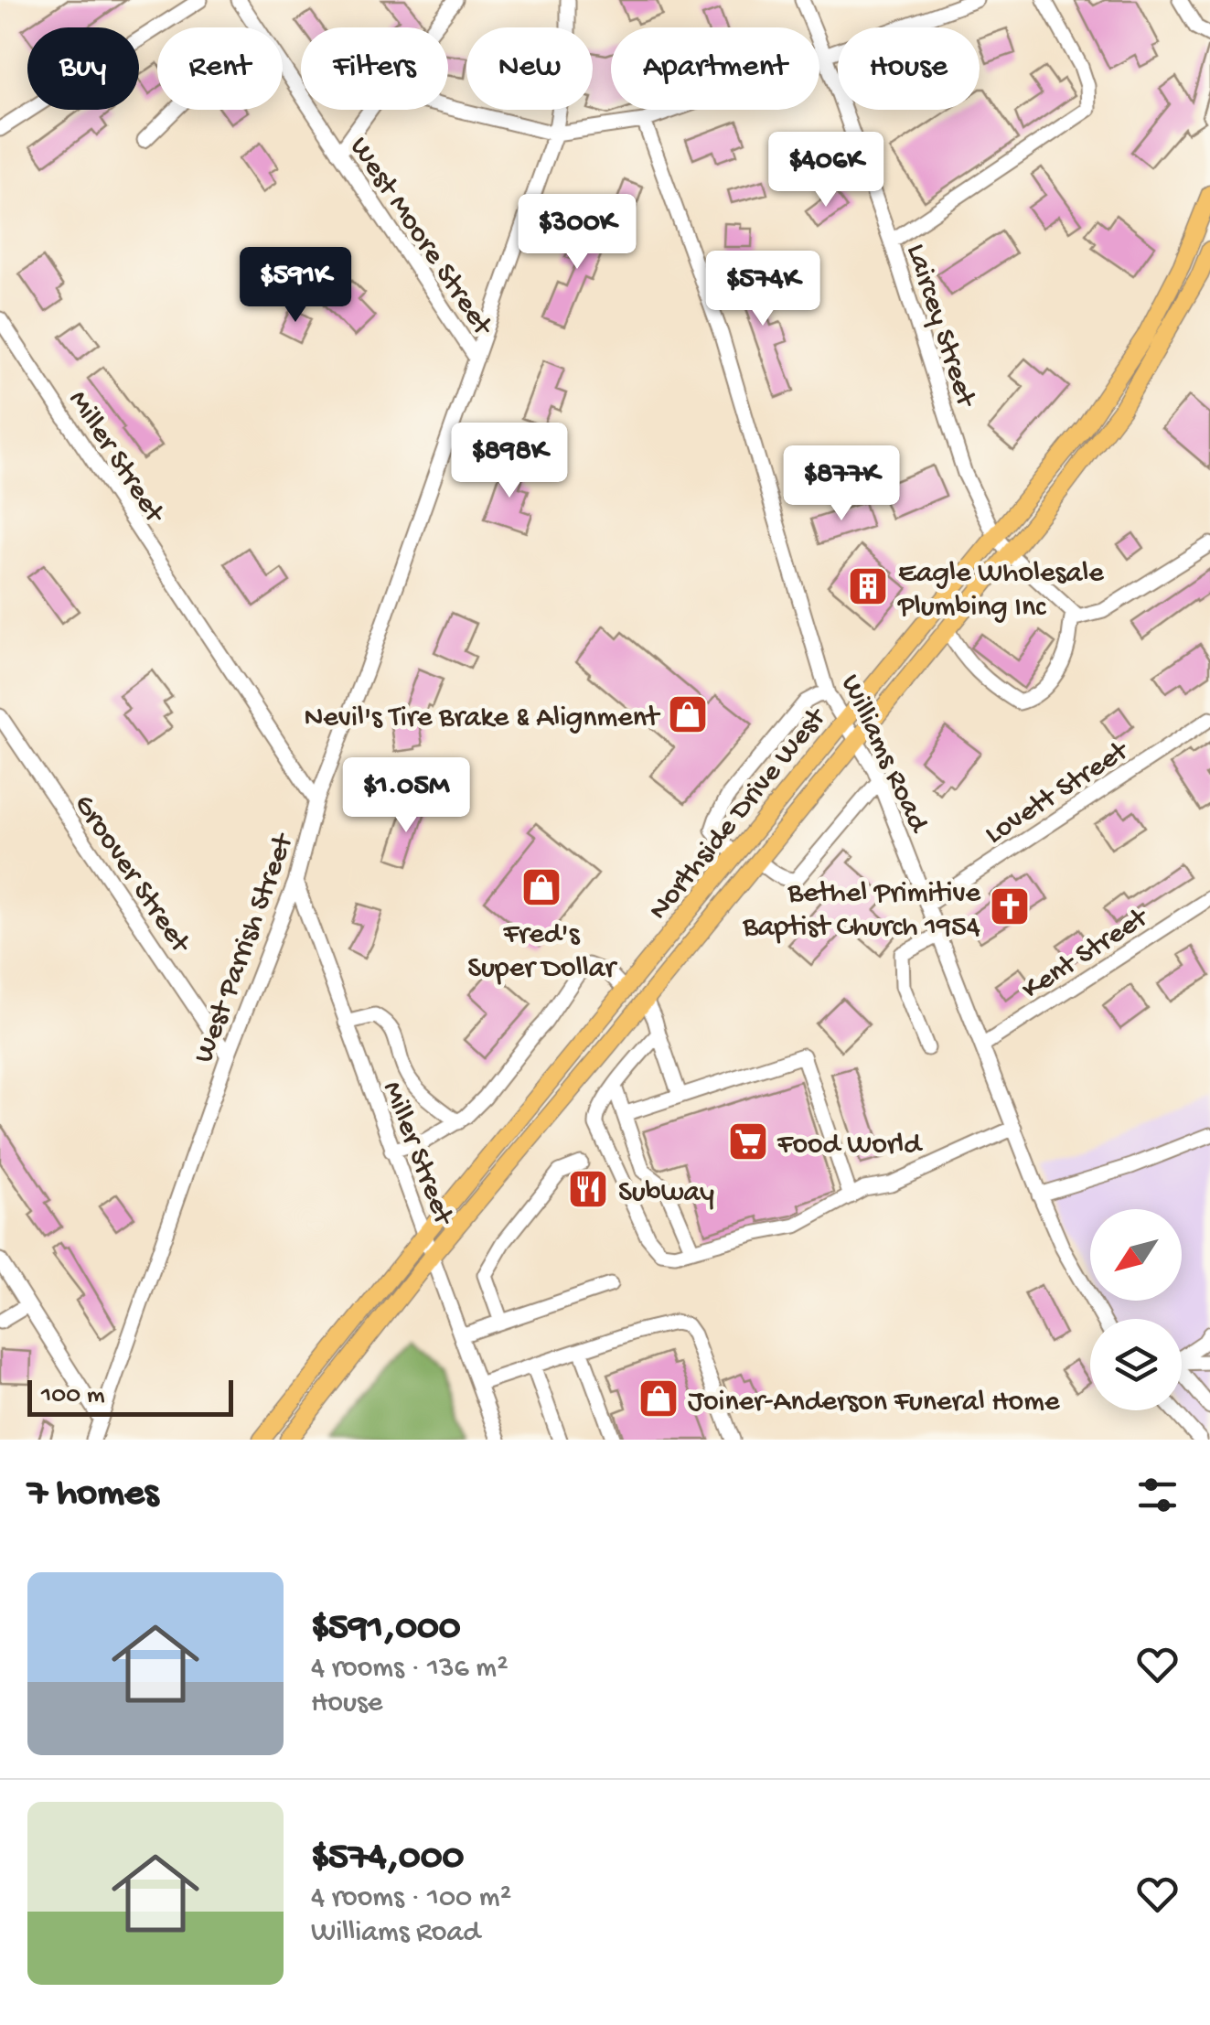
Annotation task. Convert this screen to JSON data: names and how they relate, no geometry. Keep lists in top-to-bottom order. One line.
{"streets":{"main road":["Northside Drive West"],"street":["West Moore Street","Laircey Street","Miller Street","Williams Road","Lovett Street","Groover Street","West Parrish Street","Kent Street"]},"crossings":[["West Moore Street","West Parrish Street"],["Laircey Street","Northside Drive West"],["Miller Street","Northside Drive West"],["Miller Street","West Parrish Street"],["Williams Road","Lovett Street"],["Williams Road","Northside Drive West"],["Williams Road","Kent Street"],["Groover Street","West Parrish Street"]],"places":{"building":["Eagle Wholesale Plumbing Inc"],"shop":["Nevil's Tire Brake & Alignment","Fred's Super Dollar","Joiner-Anderson Funeral Home"],"church":["Bethel Primitive Baptist Church 1954"],"supermarket":["Food World"],"restaurant":["Subway"]},"scale_bar":"100 m","north":"bottom left","page":{"chip":["Buy","Rent","Filters","New","Apartment","House"],"price":["$406K","$300K","$591K","$574K","$898K","$877K","$1.05M"],"scale":"100 m","heading":"7 homes","list":[{"name":"$591,000","note":"4 rooms · 136 m² · House"},{"name":"$574,000","note":"4 rooms · 100 m² · Williams Road"}]}}
